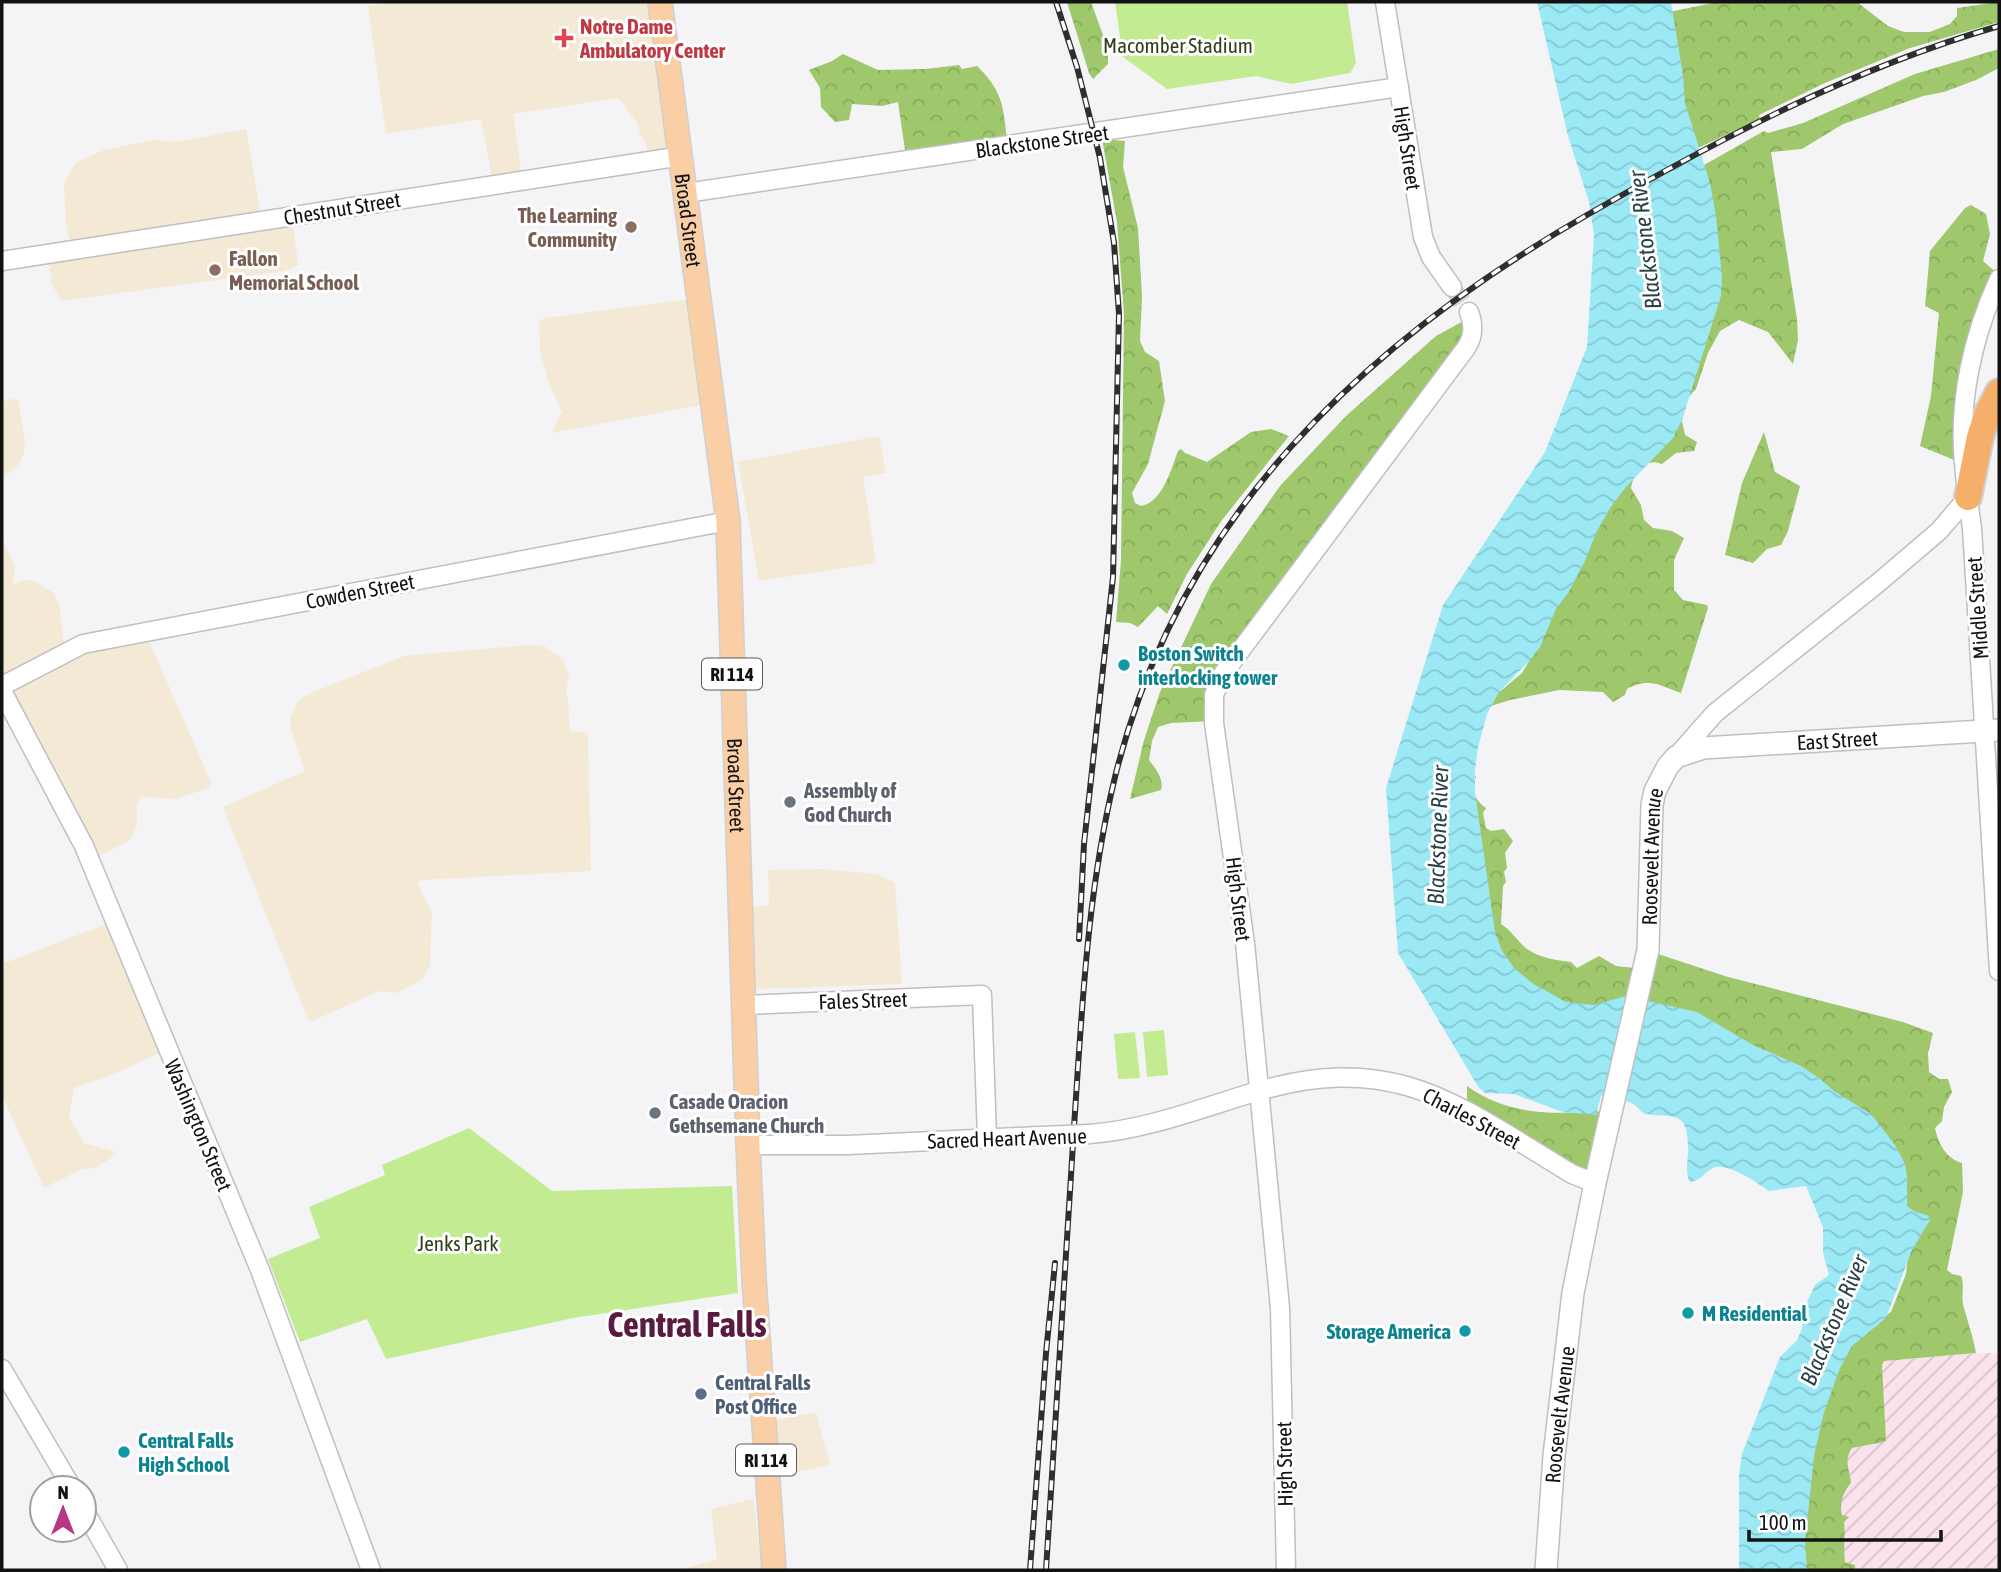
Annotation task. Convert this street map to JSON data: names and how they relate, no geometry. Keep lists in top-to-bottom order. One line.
{"streets":{"main road":["Broad Street","RI 114","East Street","Roosevelt Avenue"],"street":["Blackstone Street","High Street","Chestnut Street","Cowden Street","Middle Street","Fales Street","Charles Street","Washington Street","Sacred Heart Avenue"]},"crossings":[["Blackstone Street","High Street"],["Blackstone Street","Broad Street"],["High Street","Charles Street"],["High Street","Sacred Heart Avenue"],["Chestnut Street","Broad Street"],["Broad Street","Cowden Street"],["Broad Street","Fales Street"],["Broad Street","Sacred Heart Avenue"],["Cowden Street","Washington Street"],["Middle Street","East Street"],["Middle Street","Roosevelt Avenue"],["East Street","Roosevelt Avenue"],["Roosevelt Avenue","Charles Street"],["Fales Street","Sacred Heart Avenue"],["Charles Street","Sacred Heart Avenue"]],"districts":["Central Falls"],"water":["Blackstone River"],"parks":["Macomber Stadium","Jenks Park"],"places":{"health":["Notre Dame Ambulatory Center"],"other":["The Learning Community","Fallon Memorial School","Boston Switch interlocking tower","Assembly of God Church","Casade Oracion Gethsemane Church","M Residential","Storage America","Central Falls Post Office","Central Falls High School"]},"scale_bar":"100 m","north":"top"}
